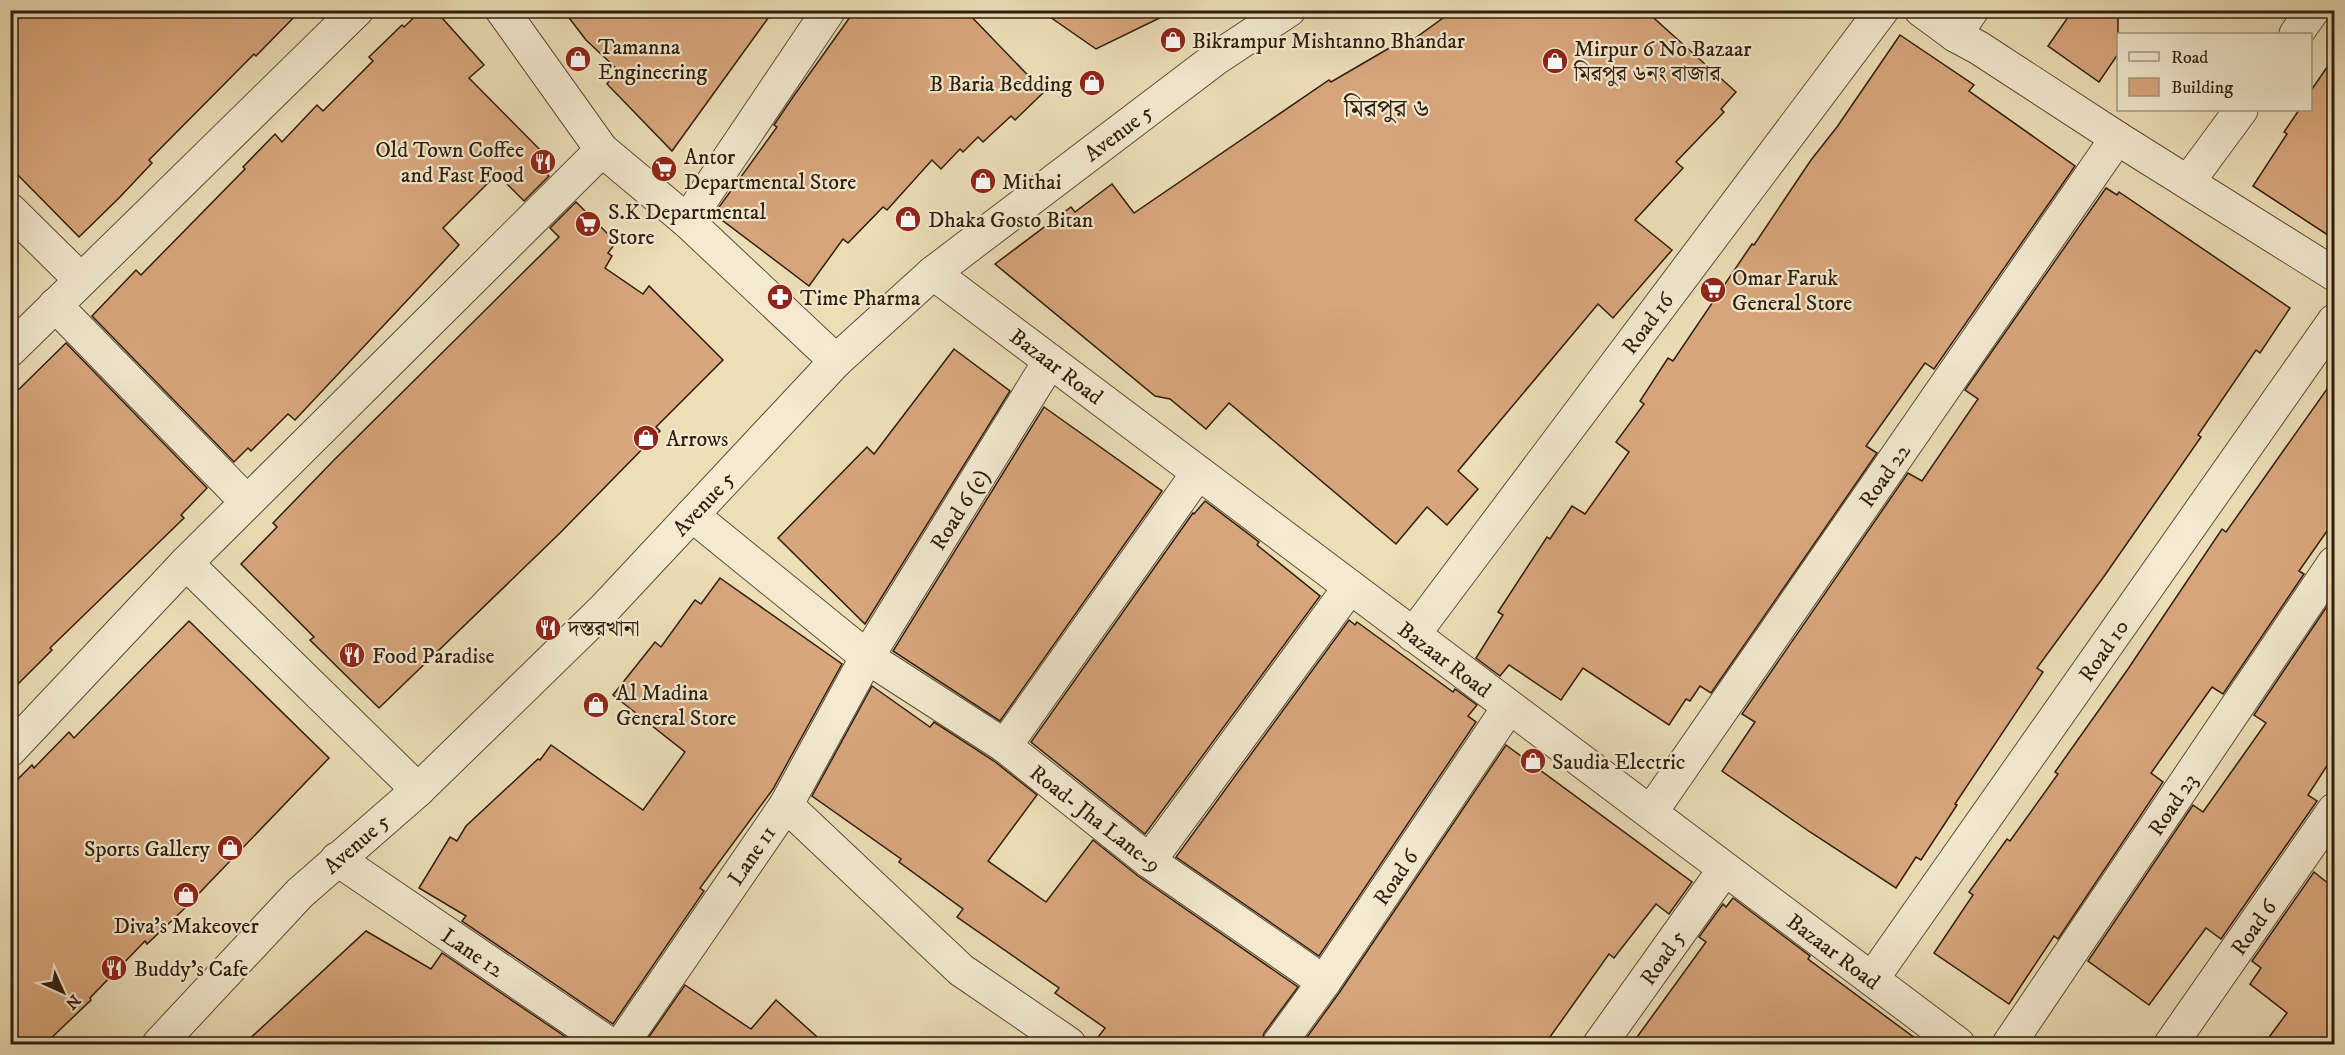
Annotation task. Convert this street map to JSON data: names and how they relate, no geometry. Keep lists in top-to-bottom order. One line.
{"streets":{"street":["Avenue 5","Road 16","Bazaar Road","Road 22","Road 6 (c)","Road 10","Road 23","Road- Jha Lane-9","Lane 11","Road 6","Lane 12","Road 5"]},"crossings":[["Avenue 5","Bazaar Road"],["Avenue 5","Road- Jha Lane-9"],["Avenue 5","Lane 12"],["Road 16","Bazaar Road"],["Bazaar Road","Road 22"],["Bazaar Road","Road 6 (c)"],["Bazaar Road","Road 10"],["Bazaar Road","Road 6"],["Bazaar Road","Road 5"],["Road 6 (c)","Road- Jha Lane-9"],["Road 6 (c)","Lane 11"],["Road- Jha Lane-9","Lane 11"],["Road- Jha Lane-9","Road 6"]],"districts":["মিরপুর ৬"],"places":{"shop":["Bikrampur Mishtanno Bhandar","Tamanna Engineering","Mirpur 6 No Bazaar মিরপুর ৬নং বাজার","B Baria Bedding","Mithai","Dhaka Gosto Bitan","Arrows","Al Madina General Store","Saudia Electric","Sports Gallery","Diva's Makeover"],"restaurant":["Old Town Coffee and Fast Food","দস্তরখানা","Food Paradise","Buddy's Cafe"],"supermarket":["Antor Departmental Store","S.K Departmental Store","Omar Faruk General Store"],"pharmacy":["Time Pharma"]},"legend":["Road","Building"],"north":"bottom right"}
